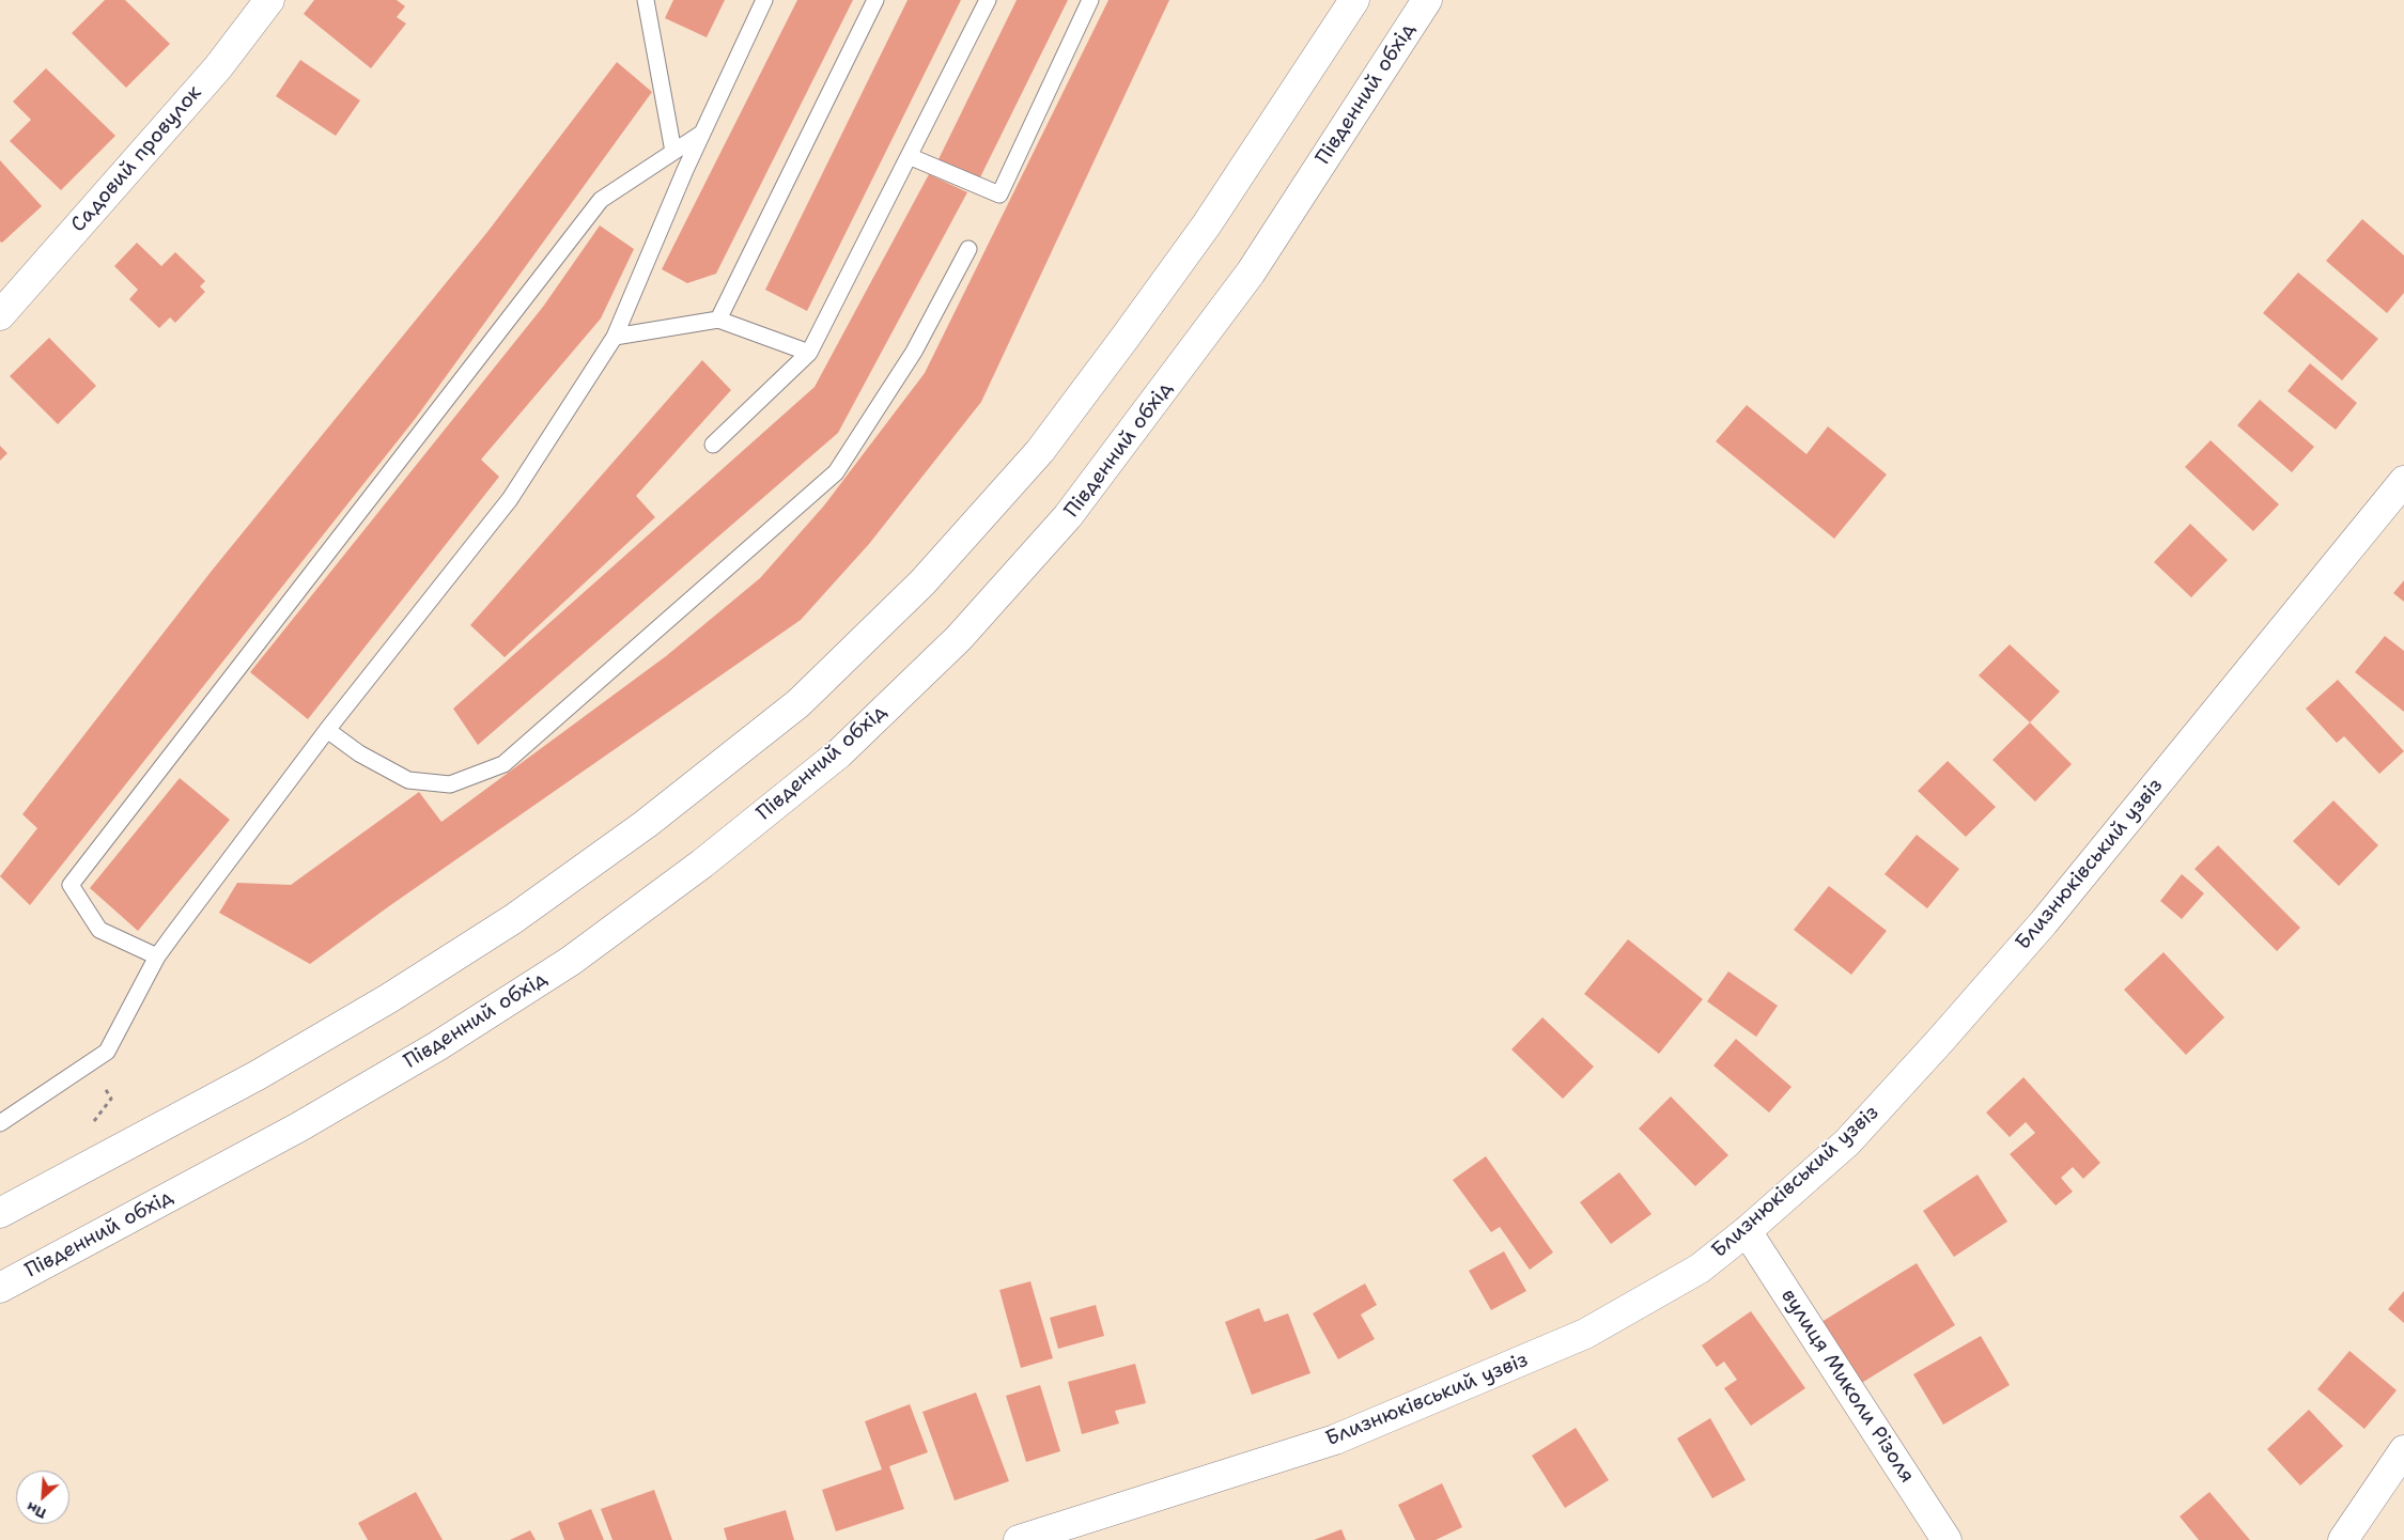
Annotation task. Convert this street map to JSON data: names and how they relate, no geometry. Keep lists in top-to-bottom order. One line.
{"streets":{"main road":["Південний обхід","Садовий провулок","Близнюківський узвіз","вулиця Миколи Різоля"]},"crossings":[["Близнюківський узвіз","вулиця Миколи Різоля"]],"north":"bottom left"}
